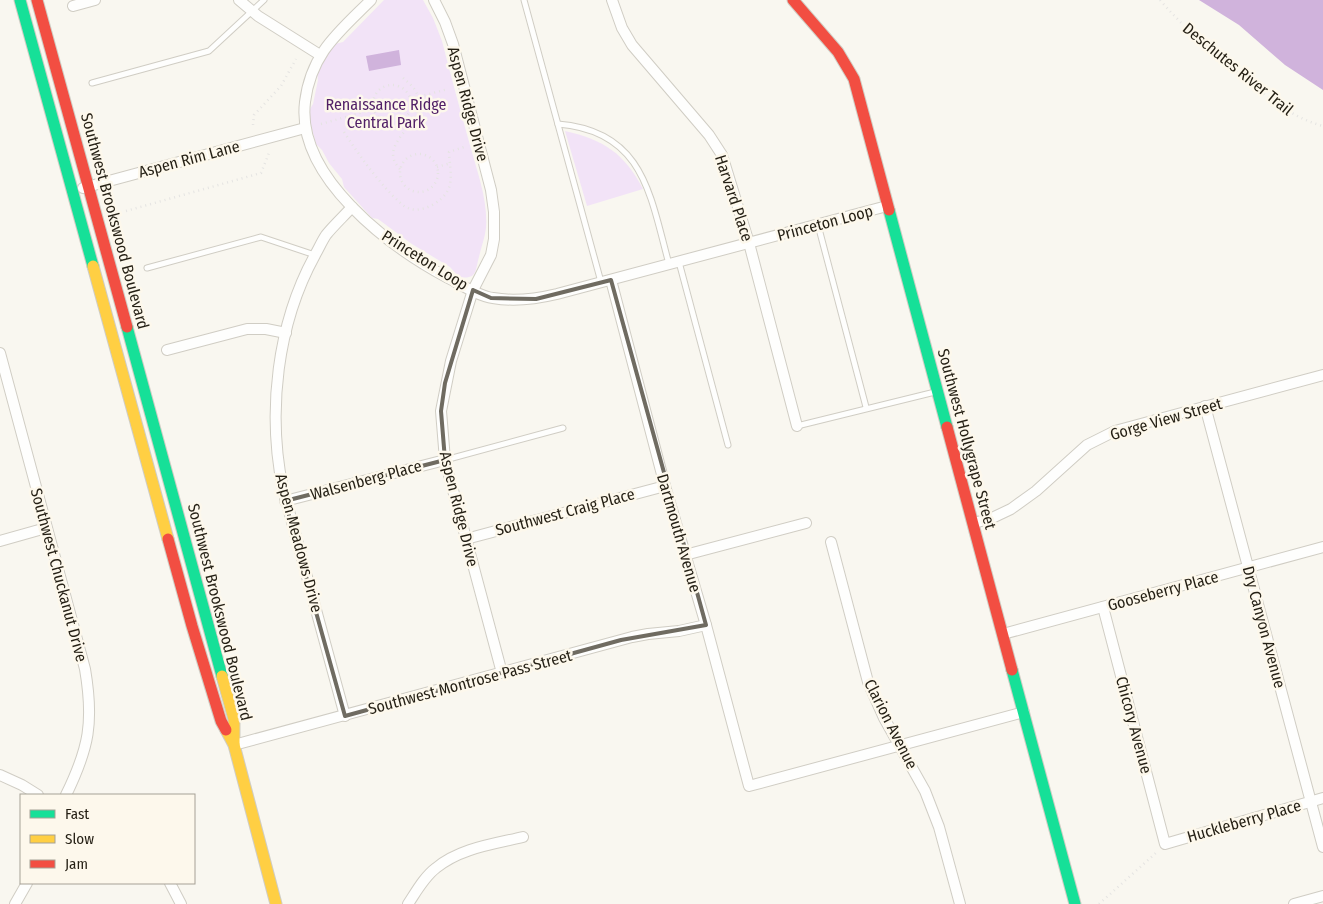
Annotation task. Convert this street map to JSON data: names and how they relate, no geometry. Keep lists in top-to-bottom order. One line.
{"streets":{"main road":["Southwest Brookswood Boulevard","Southwest Hollygrape Street"],"street":["Aspen Ridge Drive","Aspen Rim Lane","Harvard Place","Princeton Loop","Gorge View Street","Walsenberg Place","Southwest Craig Place","Dartmouth Avenue","Aspen Meadows Drive","Southwest Chuckanut Drive","Gooseberry Place","Dry Canyon Avenue","Southwest Montrose Pass Street","Clarion Avenue","Chicory Avenue","Huckleberry Place"],"path":["Deschutes River Trail"]},"crossings":[["Aspen Ridge Drive","Princeton Loop"],["Aspen Ridge Drive","Walsenberg Place"],["Aspen Ridge Drive","Southwest Craig Place"],["Aspen Ridge Drive","Southwest Montrose Pass Street"],["Aspen Rim Lane","Southwest Brookswood Boulevard"],["Aspen Rim Lane","Princeton Loop"],["Harvard Place","Princeton Loop"],["Southwest Brookswood Boulevard","Southwest Montrose Pass Street"],["Princeton Loop","Southwest Hollygrape Street"],["Princeton Loop","Dartmouth Avenue"],["Princeton Loop","Aspen Meadows Drive"],["Gorge View Street","Southwest Hollygrape Street"],["Gorge View Street","Dry Canyon Avenue"],["Southwest Hollygrape Street","Gooseberry Place"],["Walsenberg Place","Aspen Meadows Drive"],["Southwest Craig Place","Dartmouth Avenue"],["Dartmouth Avenue","Southwest Montrose Pass Street"],["Dartmouth Avenue","Clarion Avenue"],["Aspen Meadows Drive","Southwest Montrose Pass Street"],["Gooseberry Place","Dry Canyon Avenue"],["Gooseberry Place","Chicory Avenue"],["Dry Canyon Avenue","Huckleberry Place"],["Chicory Avenue","Huckleberry Place"]],"parks":["Renaissance Ridge Central Park"],"legend":["Fast","Slow","Jam"]}
